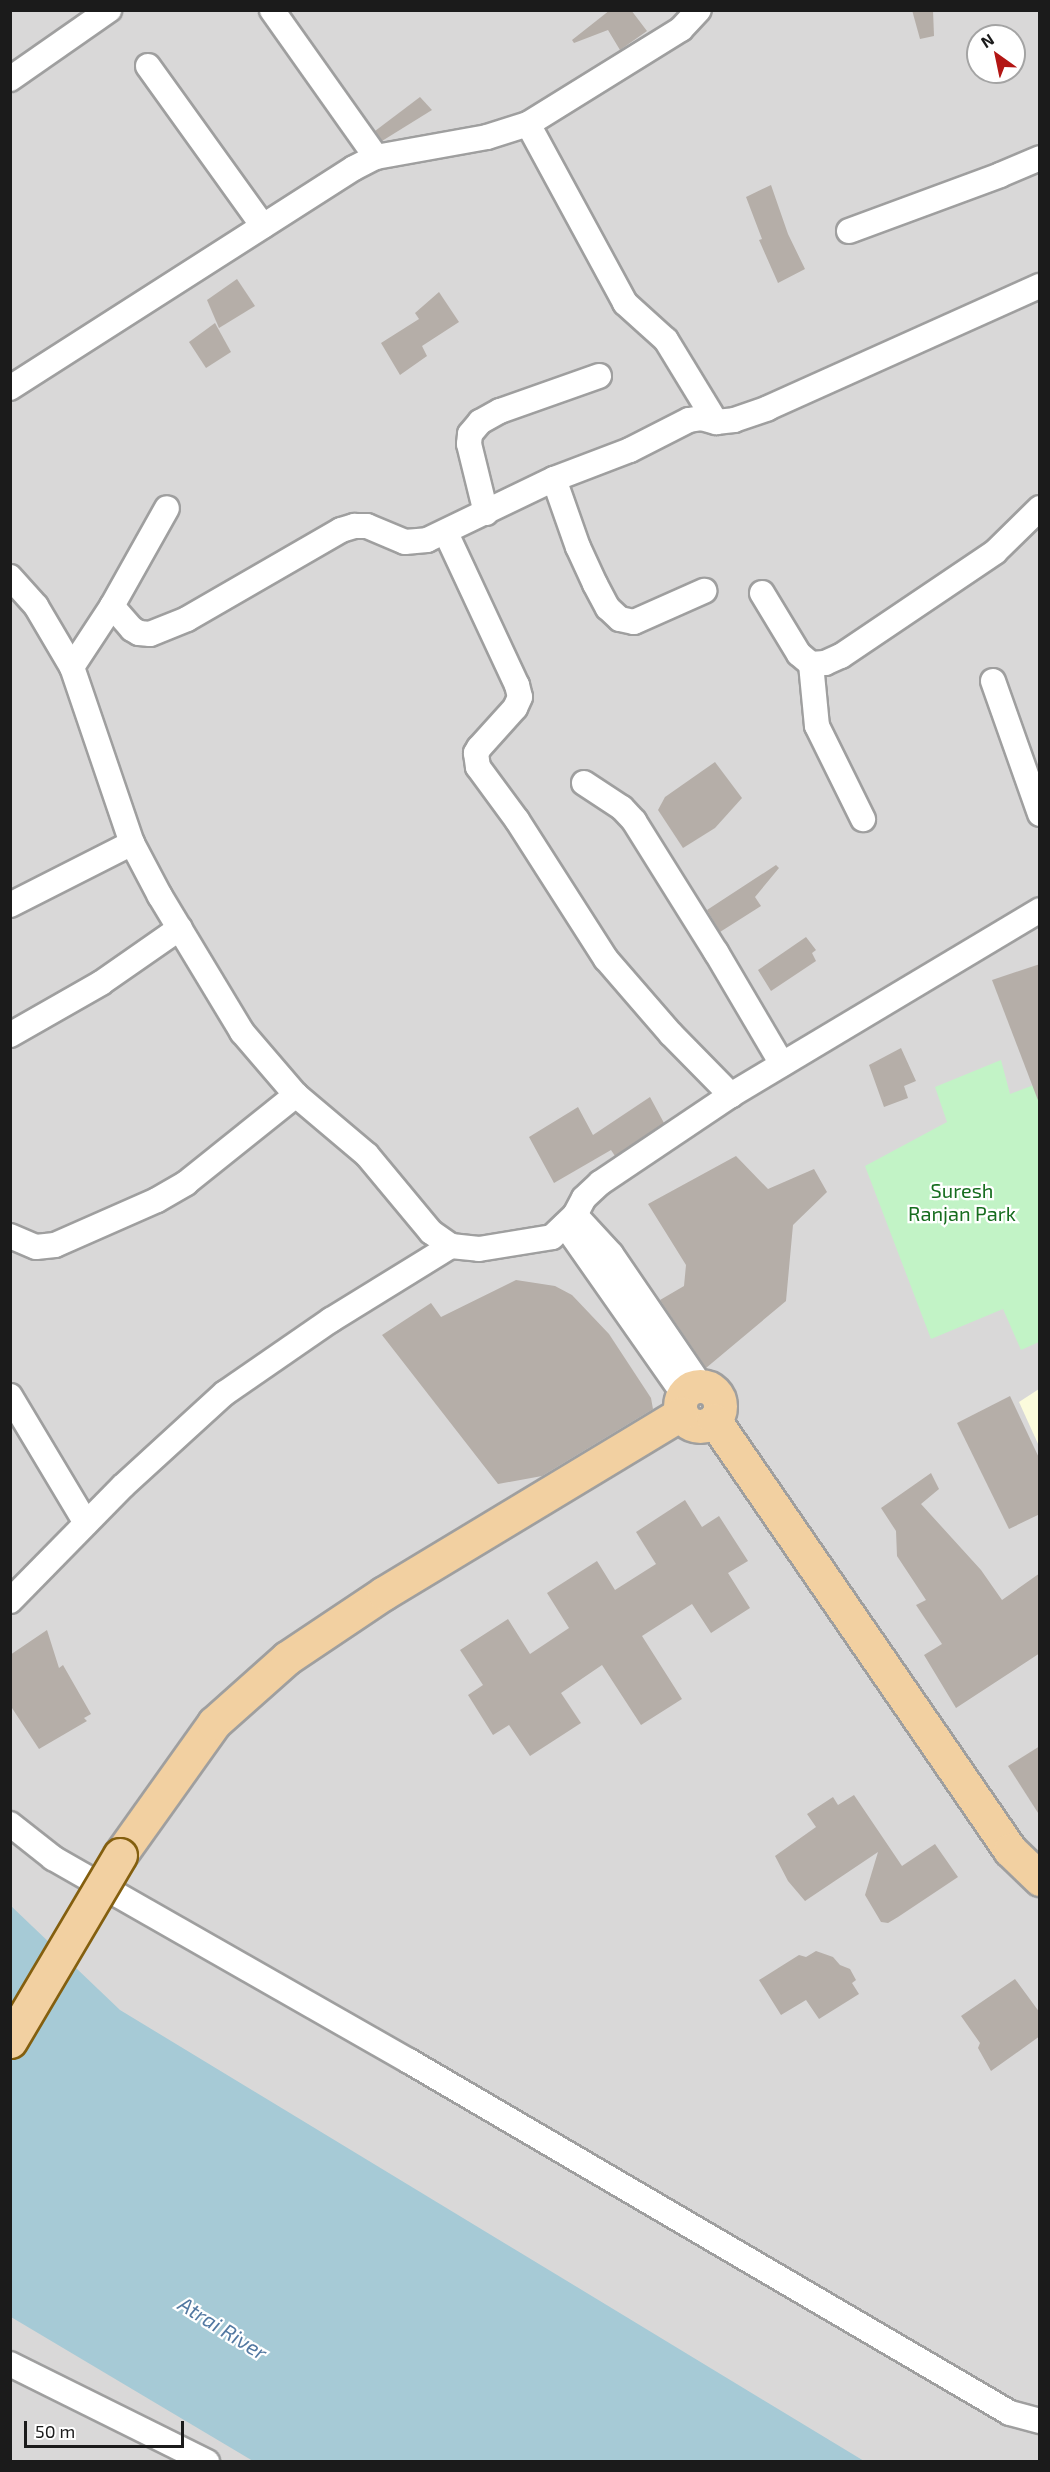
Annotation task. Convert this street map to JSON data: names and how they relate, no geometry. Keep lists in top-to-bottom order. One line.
{"water":["Atrai River"],"parks":["Suresh Ranjan Park"],"scale_bar":"50 m","north":"top left"}
